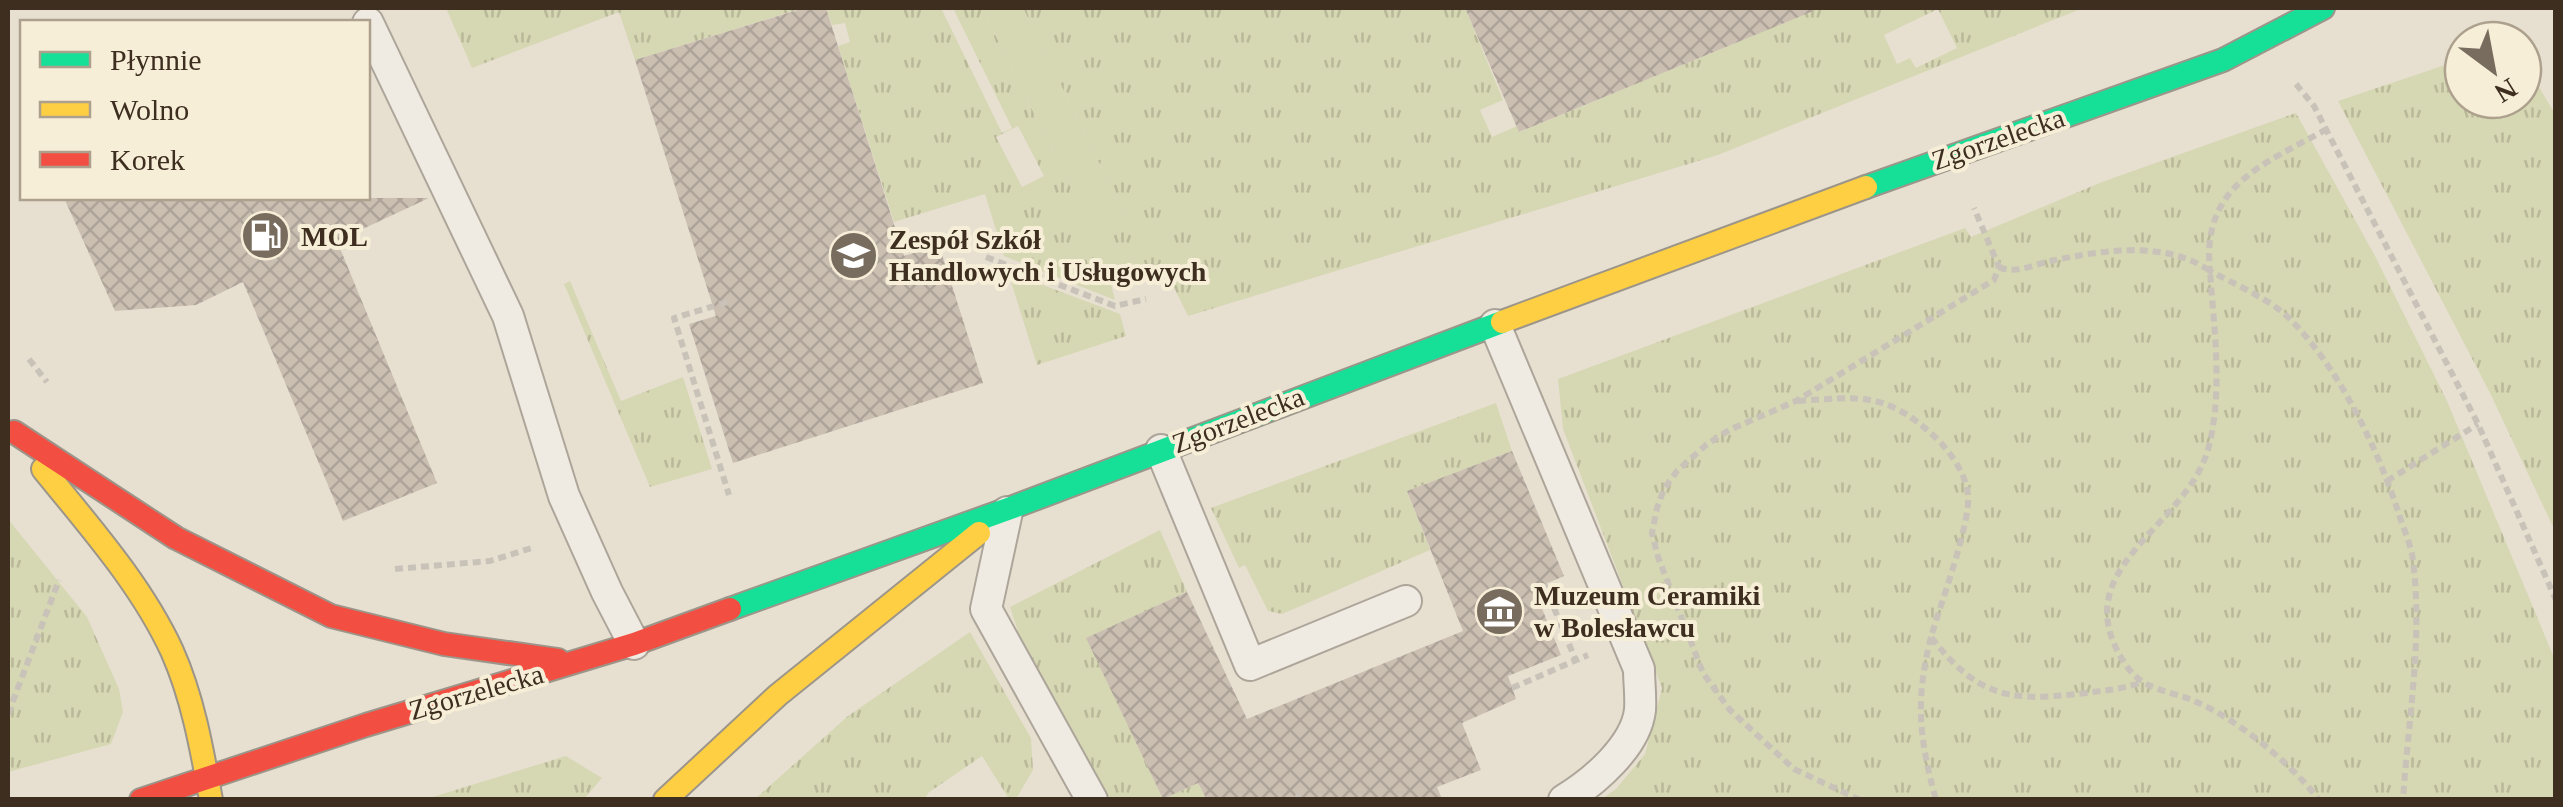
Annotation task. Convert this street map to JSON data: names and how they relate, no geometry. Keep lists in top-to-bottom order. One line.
{"streets":{"street":["Zgorzelecka"]},"places":{"fuel station":["MOL"],"school or university":["Zespół Szkół Handlowych i Usługowych"],"museum":["Muzeum Ceramiki w Bolesławcu"]},"legend":["Płynnie","Wolno","Korek"],"north":"bottom right"}
